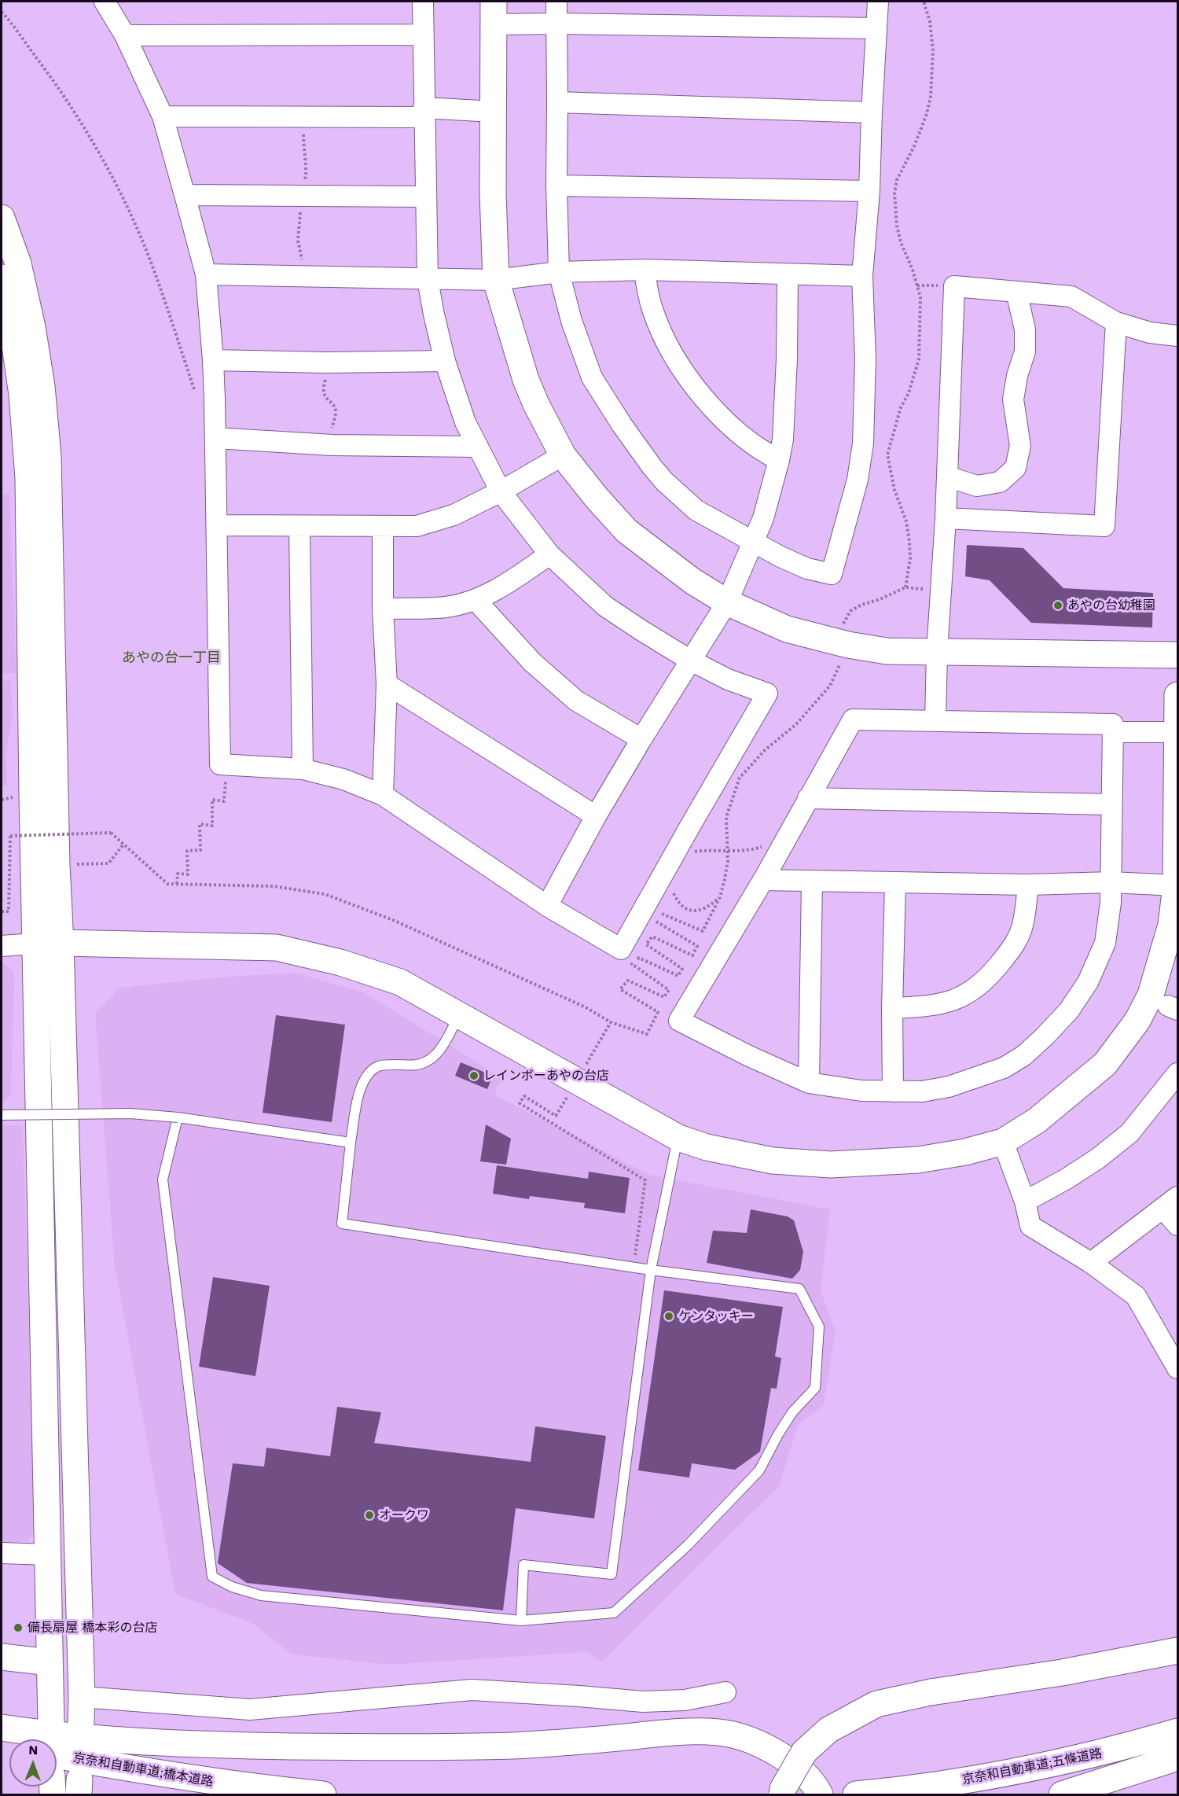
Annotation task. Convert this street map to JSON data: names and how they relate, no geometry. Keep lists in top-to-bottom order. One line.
{"streets":{"main road":["京奈和自動車道;五條道路","京奈和自動車道;橋本道路"]},"districts":["あやの台一丁目"],"places":["あやの台幼稚園","レインボーあやの台店","ケンタッキー","オークワ","備長扇屋 橋本彩の台店"],"north":"top"}
